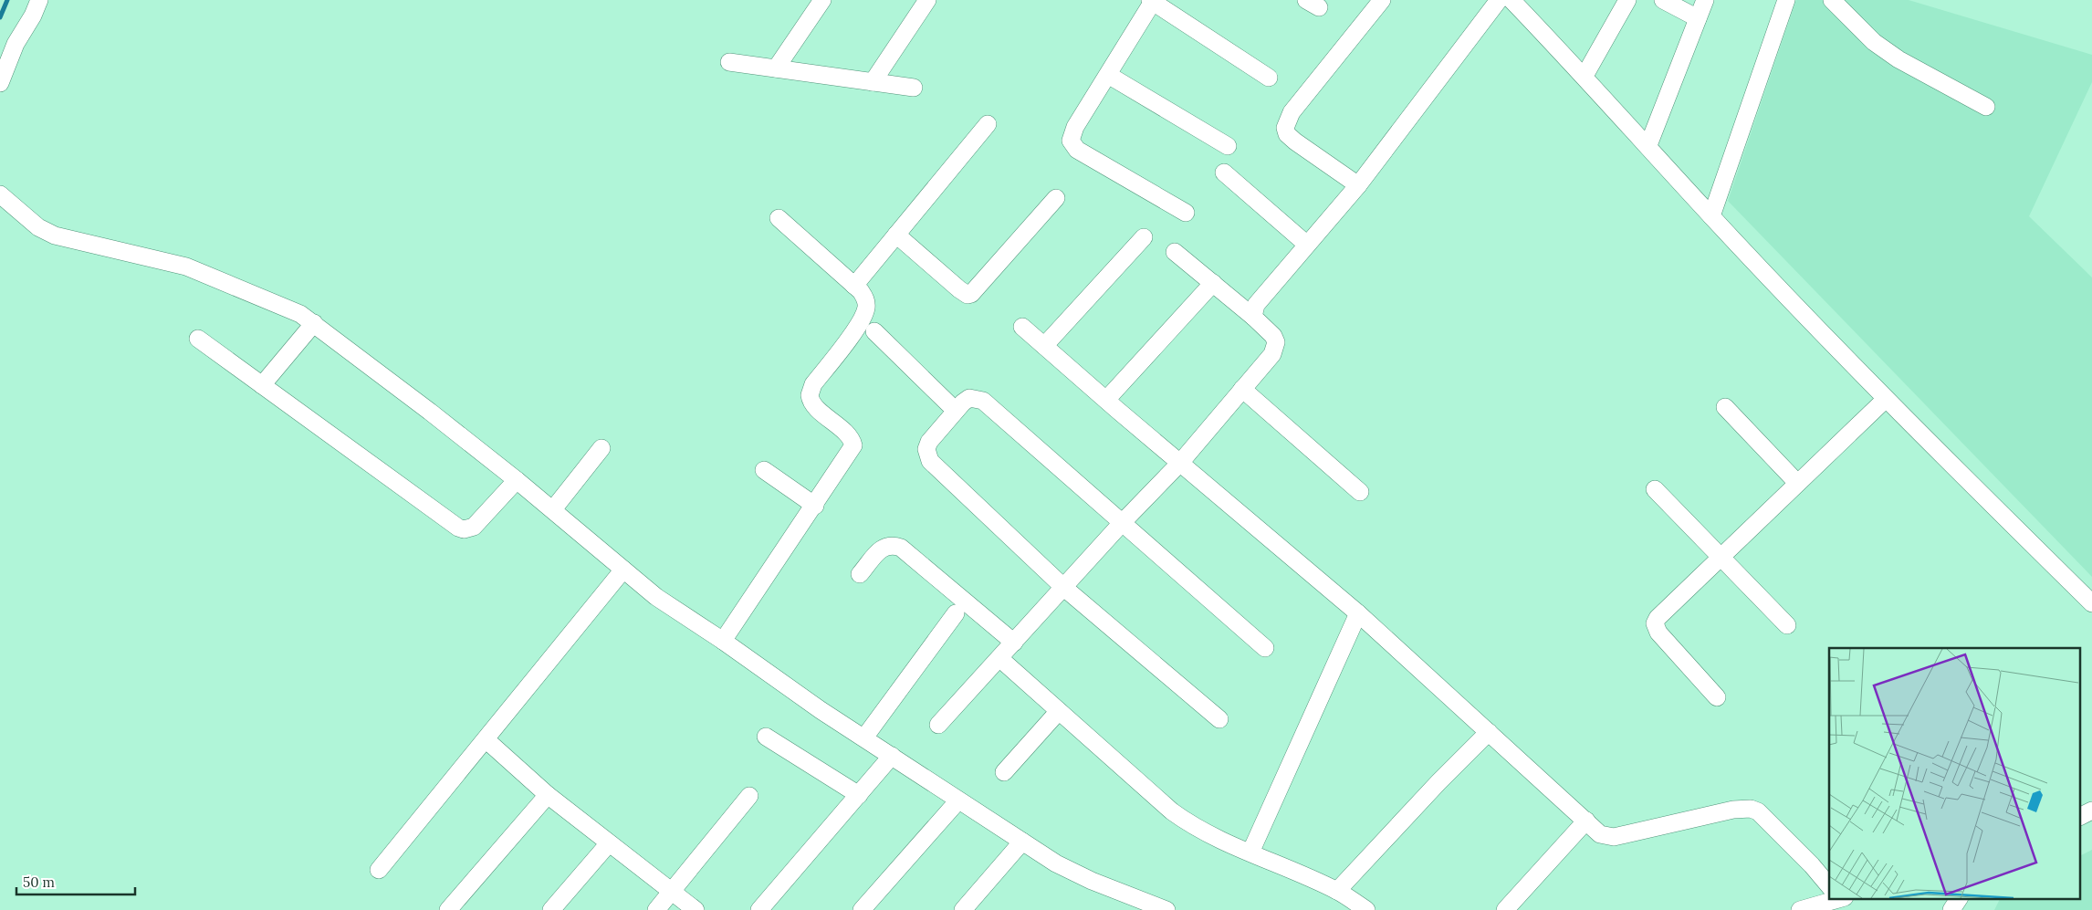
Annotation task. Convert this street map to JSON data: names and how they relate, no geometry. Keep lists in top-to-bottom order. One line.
{"scale_bar":"50 m"}
